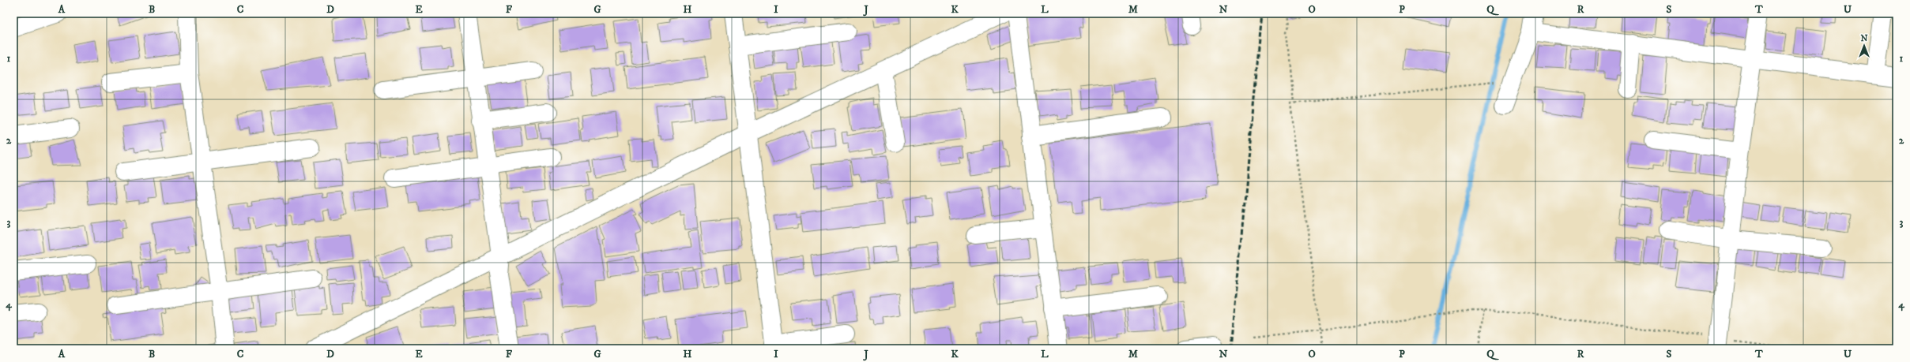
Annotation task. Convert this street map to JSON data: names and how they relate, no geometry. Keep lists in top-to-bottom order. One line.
{"north":"top","grid":{"columns":["A","B","C","D","E","F","G","H","I","J","K","L","M","N","O","P","Q","R","S","T","U"],"rows":["1","2","3","4"]}}
